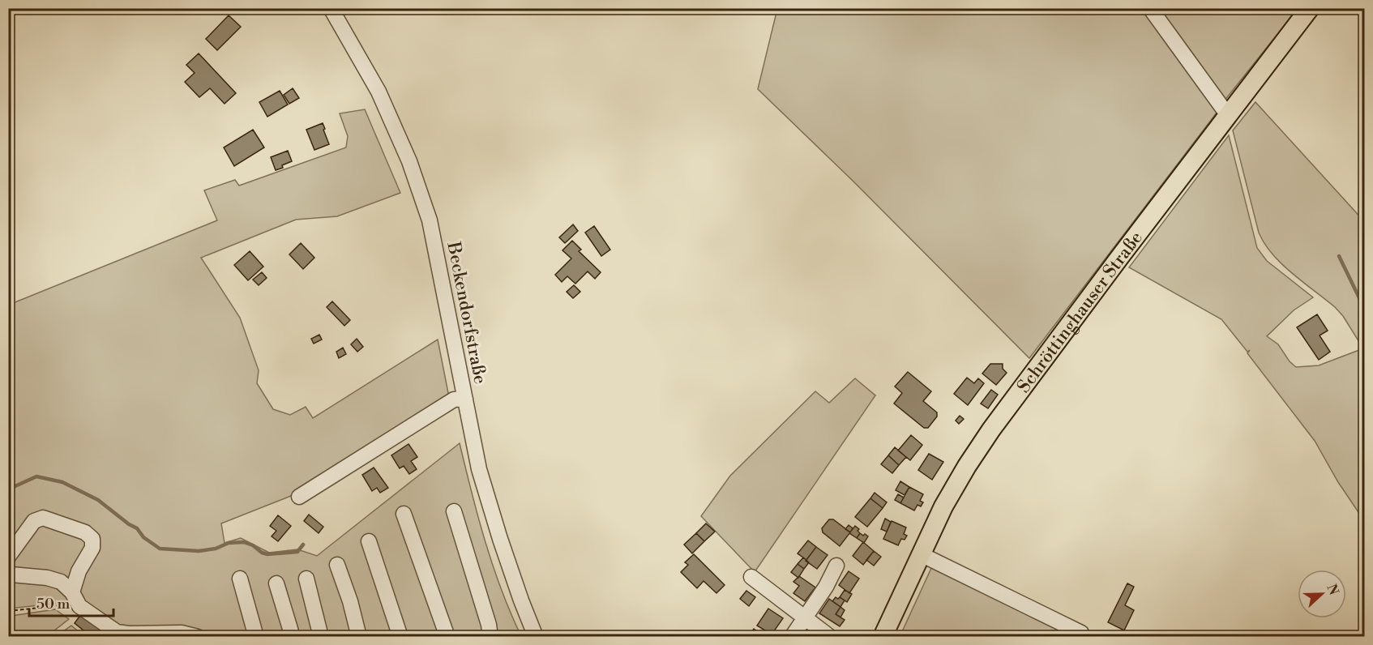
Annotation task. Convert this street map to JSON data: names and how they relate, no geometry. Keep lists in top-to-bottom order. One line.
{"streets":{"main road":["Schröttinghauser Straße"],"street":["Beckendorfstraße"]},"scale_bar":"50 m","north":"right"}
